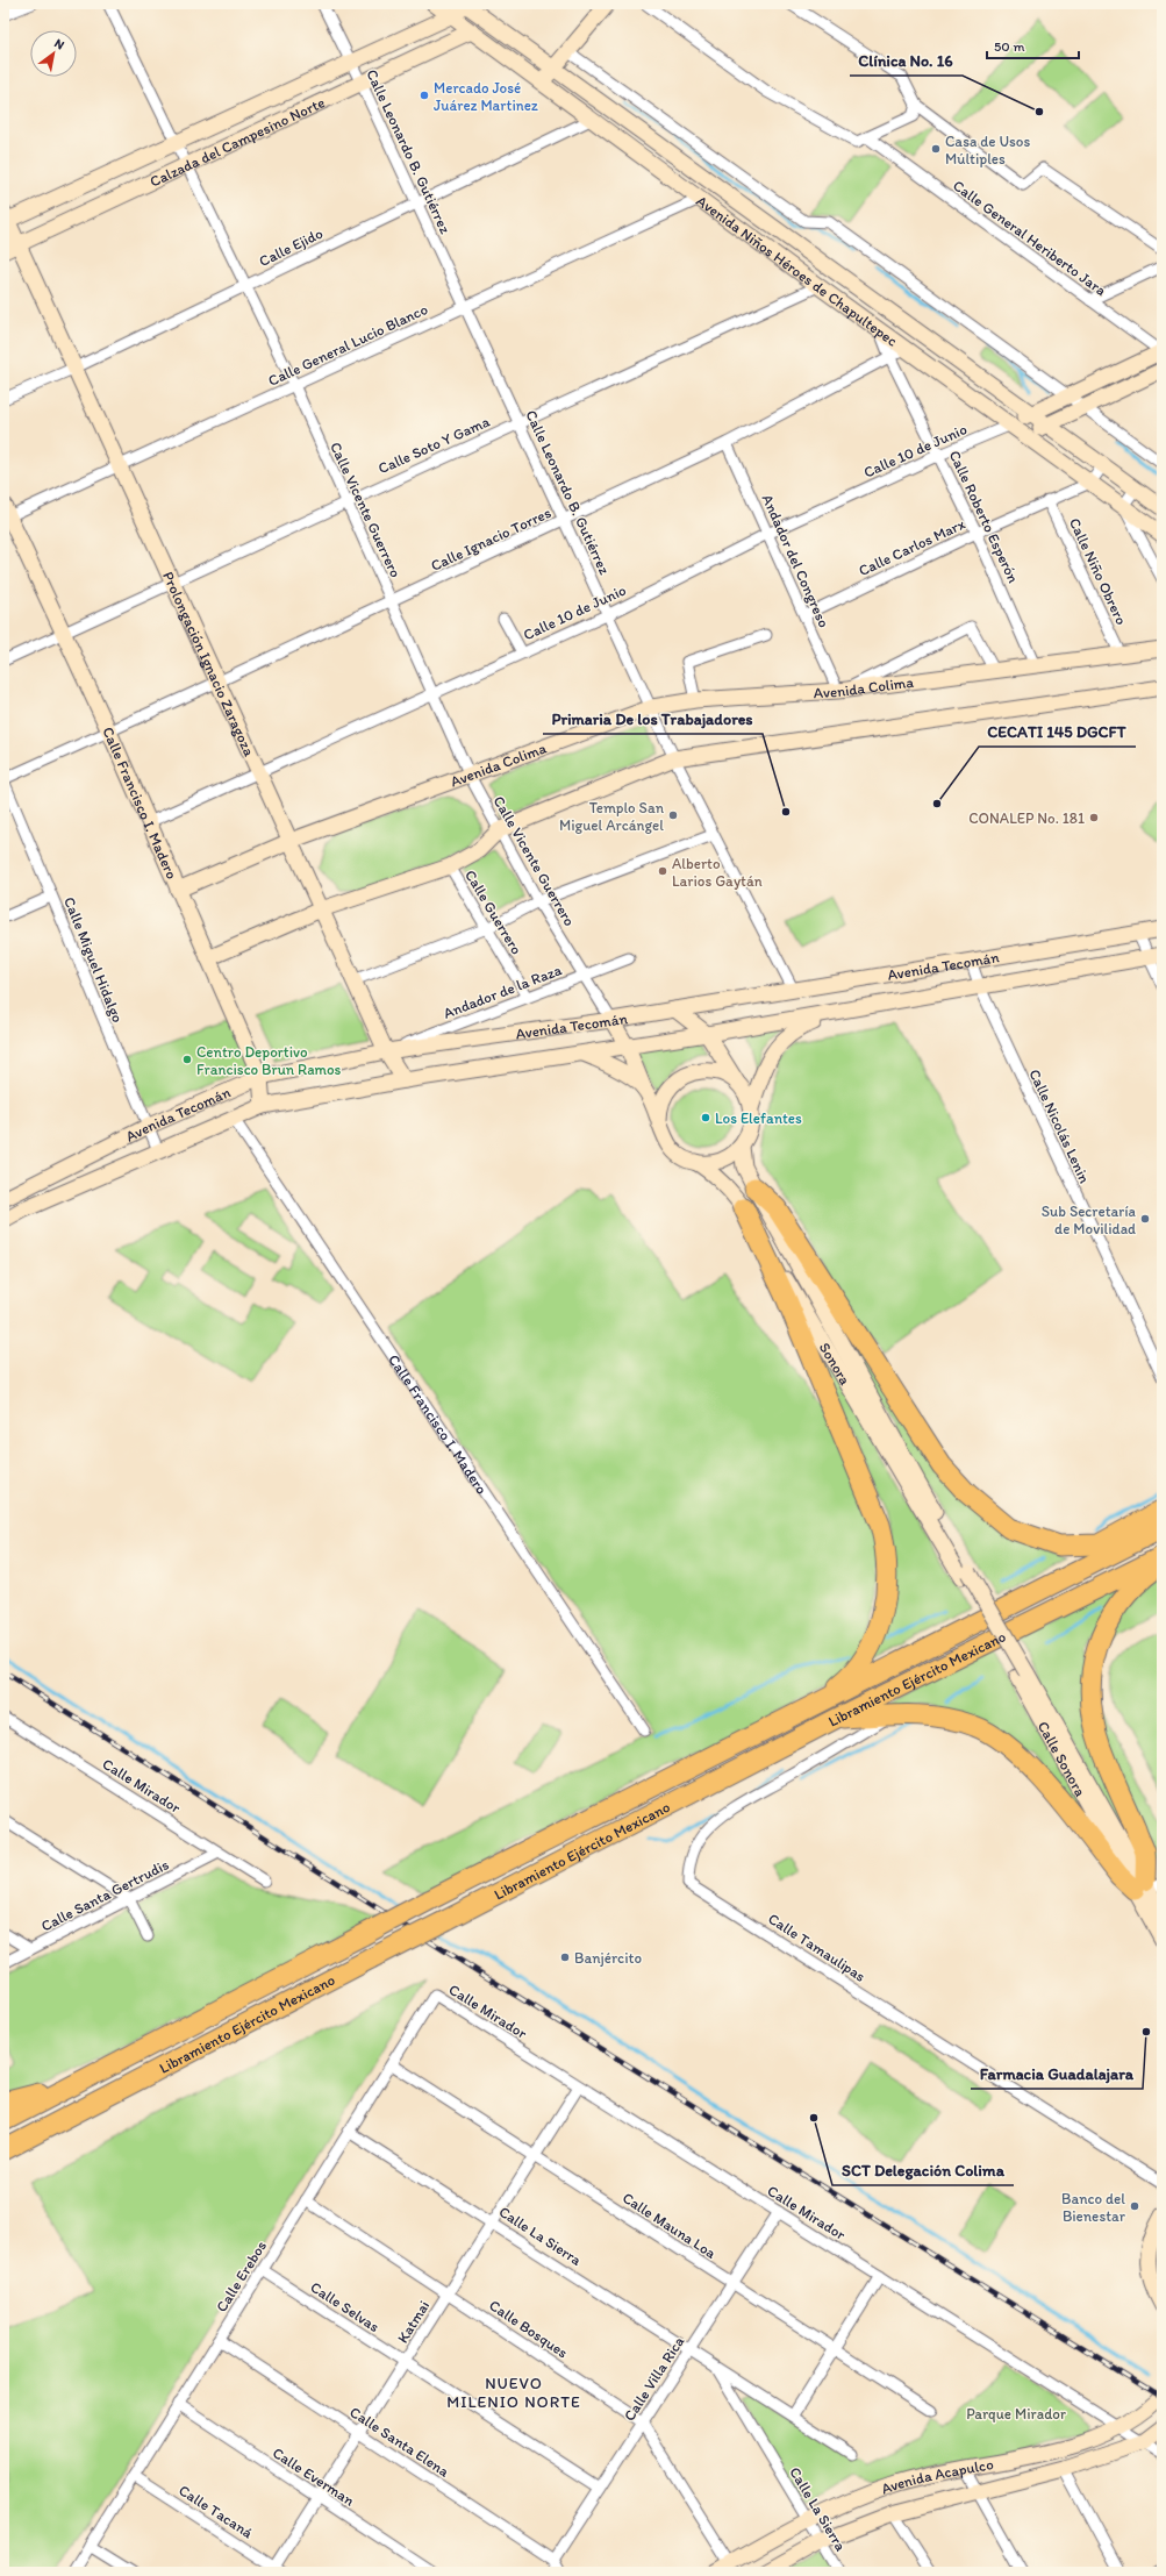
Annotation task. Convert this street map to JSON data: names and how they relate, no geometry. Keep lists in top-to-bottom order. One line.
{"streets":{"highway":["Libramiento Ejército Mexicano"],"street":["Calzada del Campesino Norte","Calle Leonardo B. Gutiérrez","Calle General Heriberto Jara","Calle Ejido","Avenida Niños Héroes de Chapultepec","Calle General Lucio Blanco","Calle Soto Y Gama","Calle 10 de Junio","Calle Vicente Guerrero","Calle Roberto Esperón","Calle Ignacio Torres","Calle Carlos Marx","Andador del Congreso","Calle Niño Obrero","Prolongación Ignacio Zaragoza","Avenida Colima","Calle Francisco I. Madero","Calle Guerrero","Calle Miguel Hidalgo","Avenida Tecomán","Andador de la Raza","Calle Nicolás Lenin","Sonora","Calle Sonora","Calle Mirador","Calle Santa Gertrudis","Calle Tamaulipas","Calle Mauna Loa","Calle La Sierra","Calle Erebos","Calle Selvas","Katmai","Calle Bosques","Calle Villa Rica","Calle Santa Elena","Calle Everman","Avenida Acapulco","Calle Tacaná"]},"crossings":[["Calzada del Campesino Norte","Calle Leonardo B. Gutiérrez"],["Calzada del Campesino Norte","Avenida Niños Héroes de Chapultepec"],["Calzada del Campesino Norte","Calle Vicente Guerrero"],["Calzada del Campesino Norte","Prolongación Ignacio Zaragoza"],["Calle Leonardo B. Gutiérrez","Calle Ejido"],["Calle Leonardo B. Gutiérrez","Calle General Lucio Blanco"],["Calle Leonardo B. Gutiérrez","Calle Soto Y Gama"],["Calle Leonardo B. Gutiérrez","Calle 10 de Junio"],["Calle Leonardo B. Gutiérrez","Calle Ignacio Torres"],["Calle Leonardo B. Gutiérrez","Avenida Colima"],["Calle Leonardo B. Gutiérrez","Avenida Tecomán"],["Calle Ejido","Avenida Niños Héroes de Chapultepec"],["Calle Ejido","Calle Vicente Guerrero"],["Calle Ejido","Prolongación Ignacio Zaragoza"],["Avenida Niños Héroes de Chapultepec","Calle General Lucio Blanco"],["Avenida Niños Héroes de Chapultepec","Calle Soto Y Gama"],["Avenida Niños Héroes de Chapultepec","Calle 10 de Junio"],["Avenida Niños Héroes de Chapultepec","Calle Roberto Esperón"],["Avenida Niños Héroes de Chapultepec","Calle Ignacio Torres"],["Avenida Niños Héroes de Chapultepec","Calle Carlos Marx"],["Calle General Lucio Blanco","Calle Vicente Guerrero"],["Calle General Lucio Blanco","Prolongación Ignacio Zaragoza"],["Calle General Lucio Blanco","Calle Francisco I. Madero"],["Calle Soto Y Gama","Calle Vicente Guerrero"],["Calle Soto Y Gama","Prolongación Ignacio Zaragoza"],["Calle Soto Y Gama","Calle Francisco I. Madero"],["Calle 10 de Junio","Calle Vicente Guerrero"],["Calle 10 de Junio","Calle Roberto Esperón"],["Calle 10 de Junio","Andador del Congreso"],["Calle 10 de Junio","Prolongación Ignacio Zaragoza"],["Calle 10 de Junio","Calle Francisco I. Madero"],["Calle Vicente Guerrero","Calle Ignacio Torres"],["Calle Vicente Guerrero","Avenida Colima"],["Calle Vicente Guerrero","Avenida Tecomán"],["Calle Vicente Guerrero","Andador de la Raza"],["Calle Vicente Guerrero","Sonora"],["Calle Roberto Esperón","Calle Ignacio Torres"],["Calle Roberto Esperón","Calle Carlos Marx"],["Calle Roberto Esperón","Avenida Colima"],["Calle Ignacio Torres","Andador del Congreso"],["Calle Ignacio Torres","Prolongación Ignacio Zaragoza"],["Calle Ignacio Torres","Calle Francisco I. Madero"],["Calle Ignacio Torres","Calle Miguel Hidalgo"],["Calle Carlos Marx","Andador del Congreso"],["Calle Carlos Marx","Calle Niño Obrero"],["Andador del Congreso","Avenida Colima"],["Calle Niño Obrero","Avenida Colima"],["Prolongación Ignacio Zaragoza","Avenida Colima"],["Prolongación Ignacio Zaragoza","Avenida Tecomán"],["Prolongación Ignacio Zaragoza","Andador de la Raza"],["Avenida Colima","Calle Francisco I. Madero"],["Calle Francisco I. Madero","Avenida Tecomán"],["Calle Guerrero","Andador de la Raza"],["Calle Miguel Hidalgo","Avenida Tecomán"],["Avenida Tecomán","Andador de la Raza"],["Avenida Tecomán","Calle Nicolás Lenin"],["Avenida Tecomán","Sonora"],["Sonora","Calle Sonora"],["Calle Mirador","Calle Santa Gertrudis"],["Calle Mirador","Calle Erebos"],["Calle Mirador","Katmai"],["Calle Mirador","Calle Villa Rica"],["Calle Mirador","Avenida Acapulco"],["Calle Mauna Loa","Calle Erebos"],["Calle Mauna Loa","Katmai"],["Calle Mauna Loa","Calle Villa Rica"],["Calle La Sierra","Calle Erebos"],["Calle La Sierra","Katmai"],["Calle La Sierra","Calle Villa Rica"],["Calle La Sierra","Avenida Acapulco"],["Calle Erebos","Calle Selvas"],["Calle Erebos","Calle Bosques"],["Calle Erebos","Calle Santa Elena"],["Calle Erebos","Calle Everman"],["Calle Erebos","Calle Tacaná"],["Calle Selvas","Katmai"],["Calle Selvas","Calle Villa Rica"],["Katmai","Calle Bosques"],["Katmai","Calle Santa Elena"],["Katmai","Calle Everman"],["Katmai","Calle Tacaná"],["Calle Bosques","Calle Villa Rica"],["Calle Bosques","Avenida Acapulco"],["Calle Villa Rica","Calle Santa Elena"]],"districts":["NUEVO MILENIO NORTE"],"parks":["Parque Mirador"],"places":["Mercado José Juárez Martinez","Clínica No. 16","Casa de Usos Múltiples","CECATI 145 DGCFT","Primaria De los Trabajadores","Templo San Miguel Arcángel","CONALEP No. 181","Alberto Larios Gaytán","Centro Deportivo Francisco Brun Ramos","Los Elefantes","Sub Secretaría de Movilidad","Banjército","Farmacia Guadalajara","SCT Delegación Colima","Banco del Bienestar"],"scale_bar":"50 m","north":"top right"}
